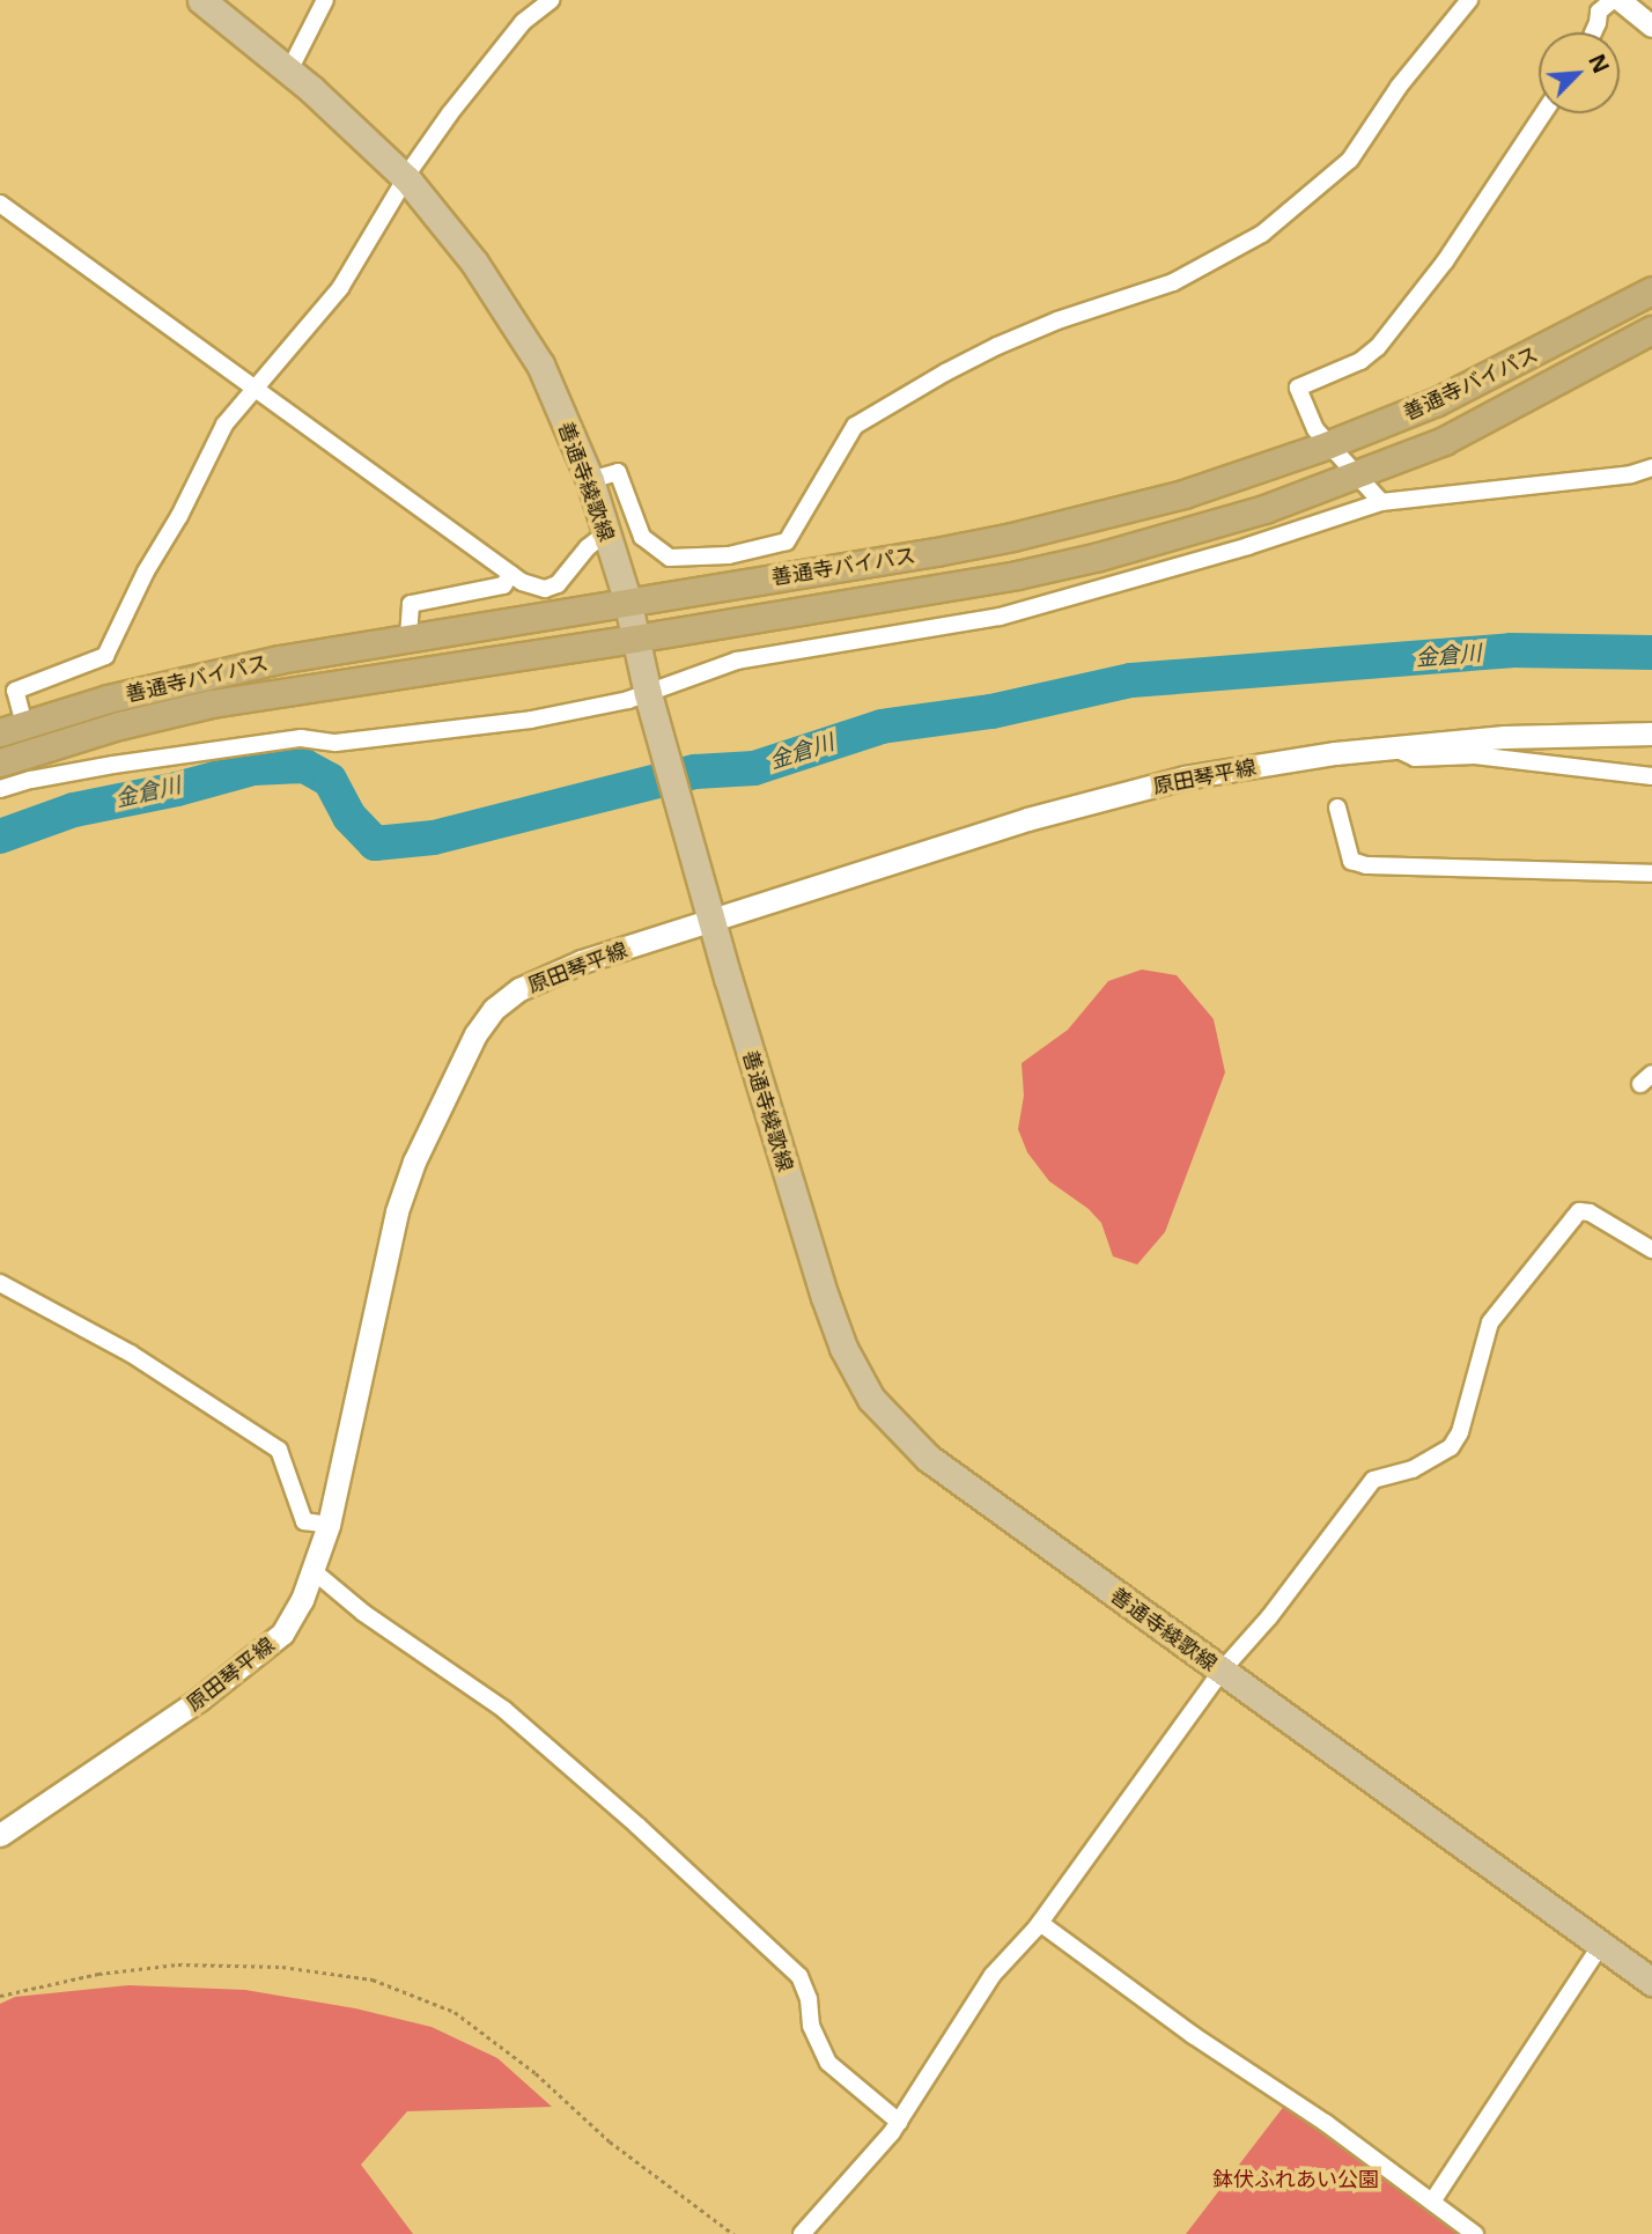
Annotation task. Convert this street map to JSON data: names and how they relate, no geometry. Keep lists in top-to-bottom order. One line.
{"streets":{"highway":["善通寺バイパス"],"main road":["善通寺綾歌線","原田琴平線"]},"crossings":[["善通寺バイパス","善通寺綾歌線"],["善通寺綾歌線","原田琴平線"]],"water":["金倉川"],"parks":["鉢伏ふれあい公園"],"north":"top right"}
